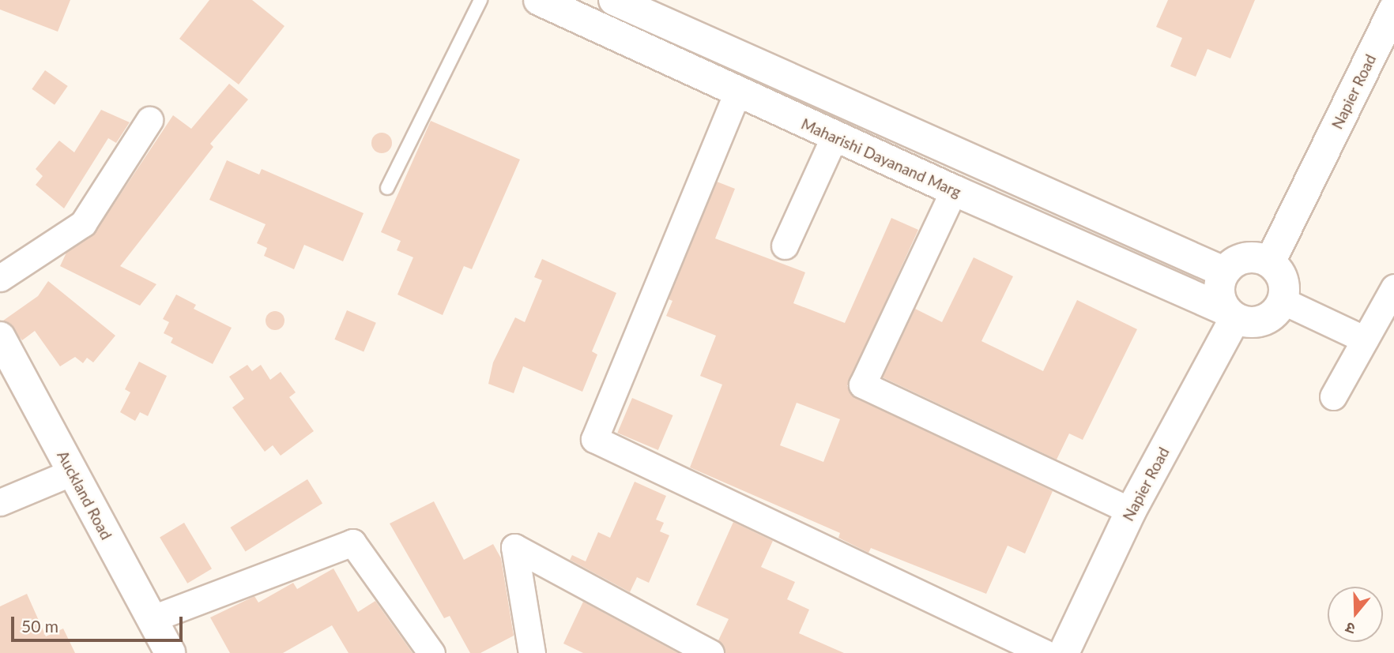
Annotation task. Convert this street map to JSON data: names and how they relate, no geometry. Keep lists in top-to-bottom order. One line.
{"streets":{"street":["Napier Road","Maharishi Dayanand Marg","Auckland Road"]},"crossings":[["Napier Road","Maharishi Dayanand Marg"]],"scale_bar":"50 m","north":"bottom"}
